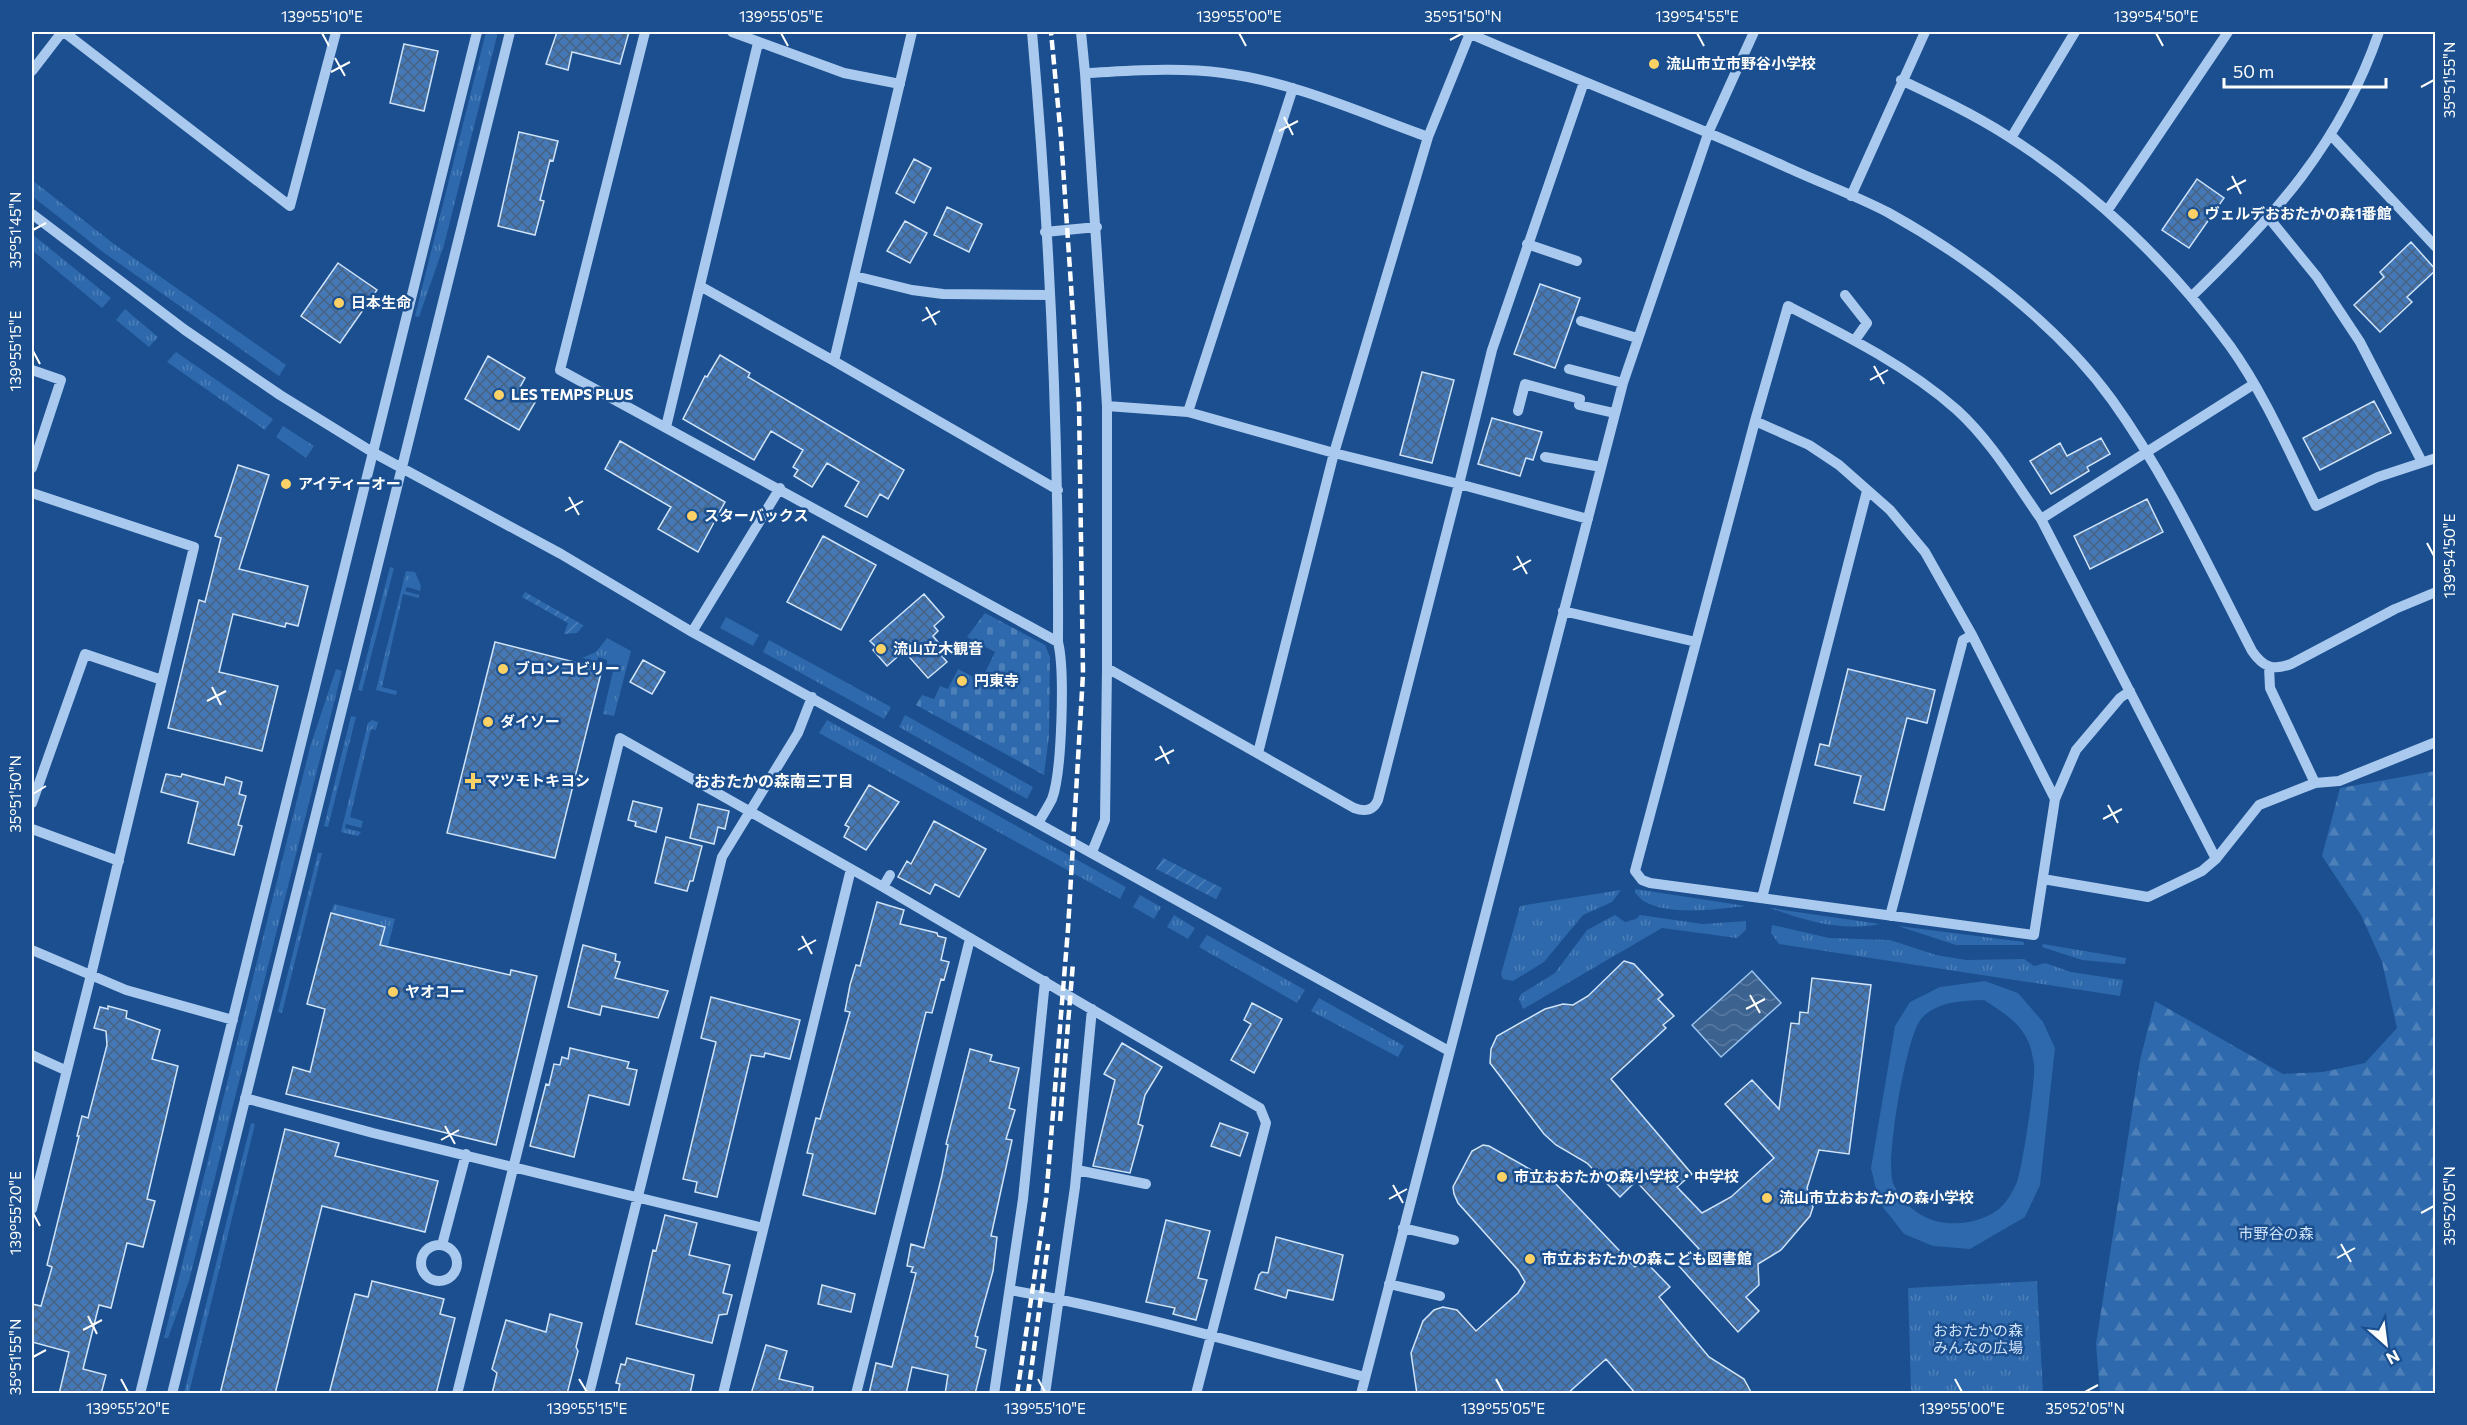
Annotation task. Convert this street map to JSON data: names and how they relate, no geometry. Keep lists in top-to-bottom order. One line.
{"districts":["おおたかの森南三丁目"],"parks":["市野谷の森","おおたかの森 みんなの広場"],"places":{"other":["流山市立市野谷小学校","ヴェルデおおたかの森1番館","日本生命","LES TEMPS PLUS","アイティーオー","スターバックス","流山立木観音","ブロンコビリー","円東寺","ダイソー","ヤオコー","市立おおたかの森小学校・中学校","流山市立おおたかの森小学校","市立おおたかの森こども図書館"],"health":["マツモトキヨシ"]},"scale_bar":"50 m","north":"bottom right","coordinates":["139°55'10\"E","139°55'05\"E","139°55'00\"E","35°51'50\"N","139°54'55\"E","139°54'50\"E","35°51'55\"N","35°51'45\"N","139°55'15\"E","35°52'05\"N","139°55'20\"E"]}
